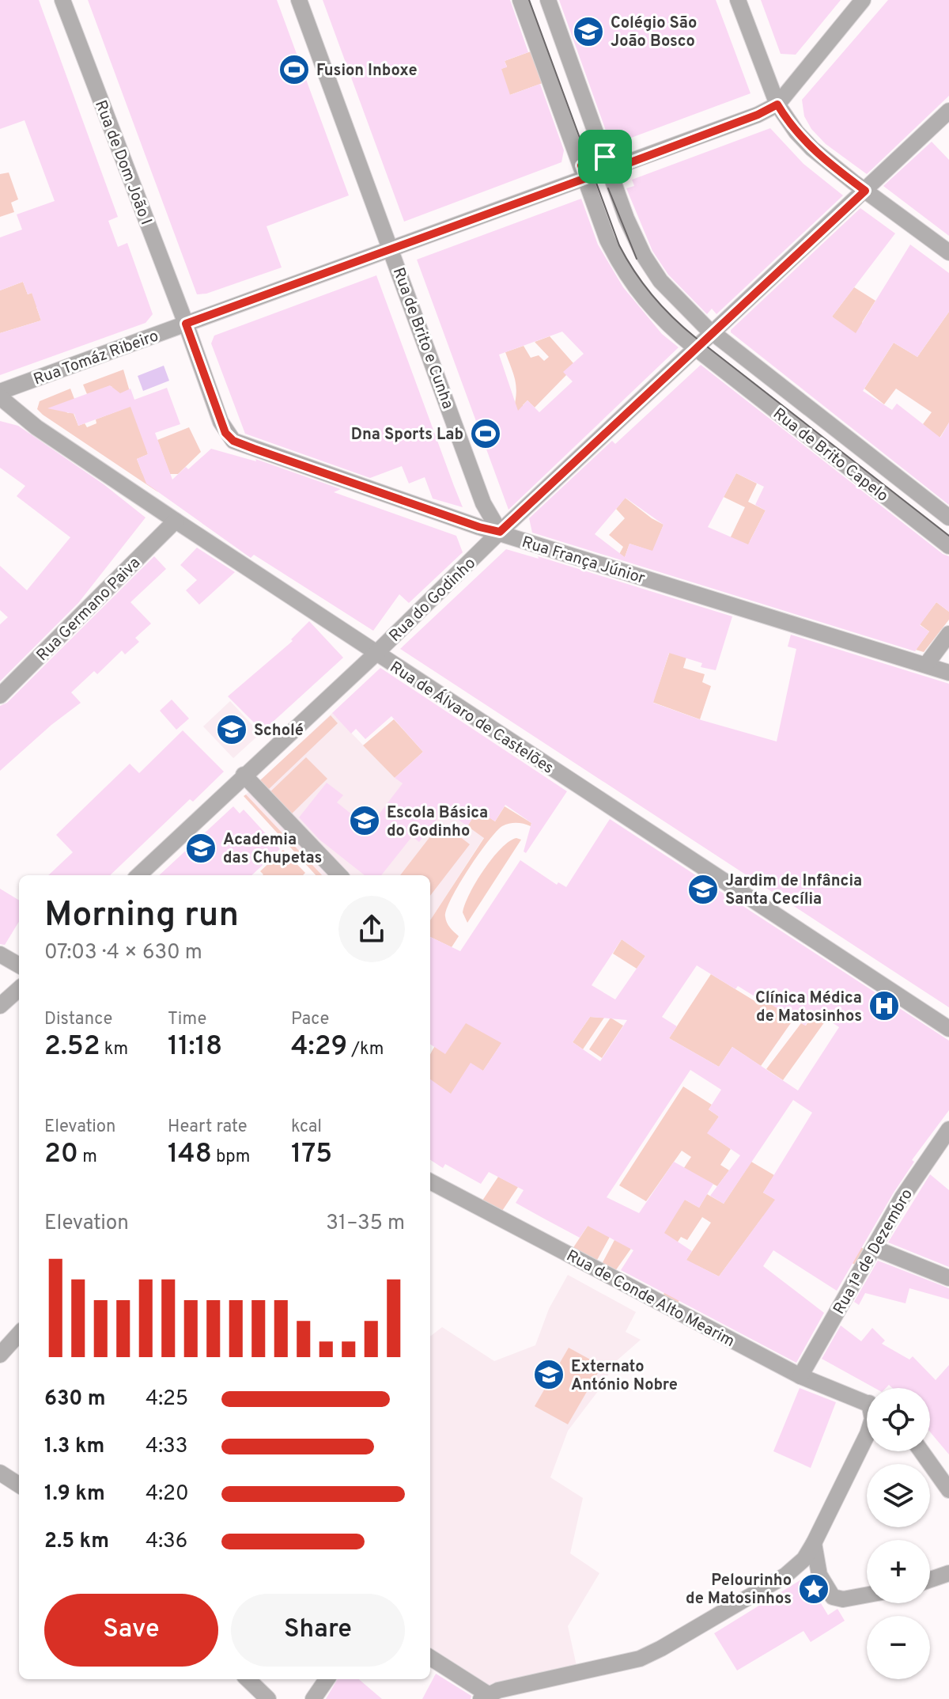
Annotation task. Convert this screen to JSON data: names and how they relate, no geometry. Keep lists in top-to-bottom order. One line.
{"streets":{"street":["Rua de Dom João I","Rua de Brito e Cunha","Rua Tomáz Ribeiro","Rua de Brito Capelo","Rua França Júnior","Rua do Godinho","Rua Germano Paiva","Rua de Álvaro de Castelões","Rua 1ª de Dezembro","Rua de Conde Alto Mearim"]},"crossings":[["Rua de Dom João I","Rua Tomáz Ribeiro"],["Rua de Dom João I","Rua França Júnior"],["Rua de Brito e Cunha","Rua Tomáz Ribeiro"],["Rua de Brito e Cunha","Rua França Júnior"],["Rua de Brito e Cunha","Rua do Godinho"],["Rua Tomáz Ribeiro","Rua de Brito Capelo"],["Rua Tomáz Ribeiro","Rua França Júnior"],["Rua de Brito Capelo","Rua do Godinho"],["Rua França Júnior","Rua do Godinho"],["Rua do Godinho","Rua de Álvaro de Castelões"],["Rua Germano Paiva","Rua de Álvaro de Castelões"],["Rua 1ª de Dezembro","Rua de Conde Alto Mearim"]],"places":{"school or university":["Colégio São João Bosco","Scholé","Escola Básica do Godinho","Academia das Chupetas","Jardim de Infância Santa Cecília","Externato António Nobre"],"sports":["Fusion Inboxe","Dna Sports Lab"],"hospital":["Clínica Médica de Matosinhos"],"place":["Pelourinho de Matosinhos"]},"page":{"heading":["Morning run","07:03 · 4 × 630 m"],"stats":[["Distance","2.52 km"],["Time","11:18"],["Pace","4:29 /km"],["Elevation","20 m"],["Heart rate","148 bpm"],["kcal","175"]],"chart":["Elevation","31–35 m"],"list":[{"name":"630 m","note":"4:25"},{"name":"1.3 km","note":"4:33"},{"name":"1.9 km","note":"4:20"},{"name":"2.5 km","note":"4:36"}],"map_buttons":["+","−"],"buttons":["Save","Share"]}}
